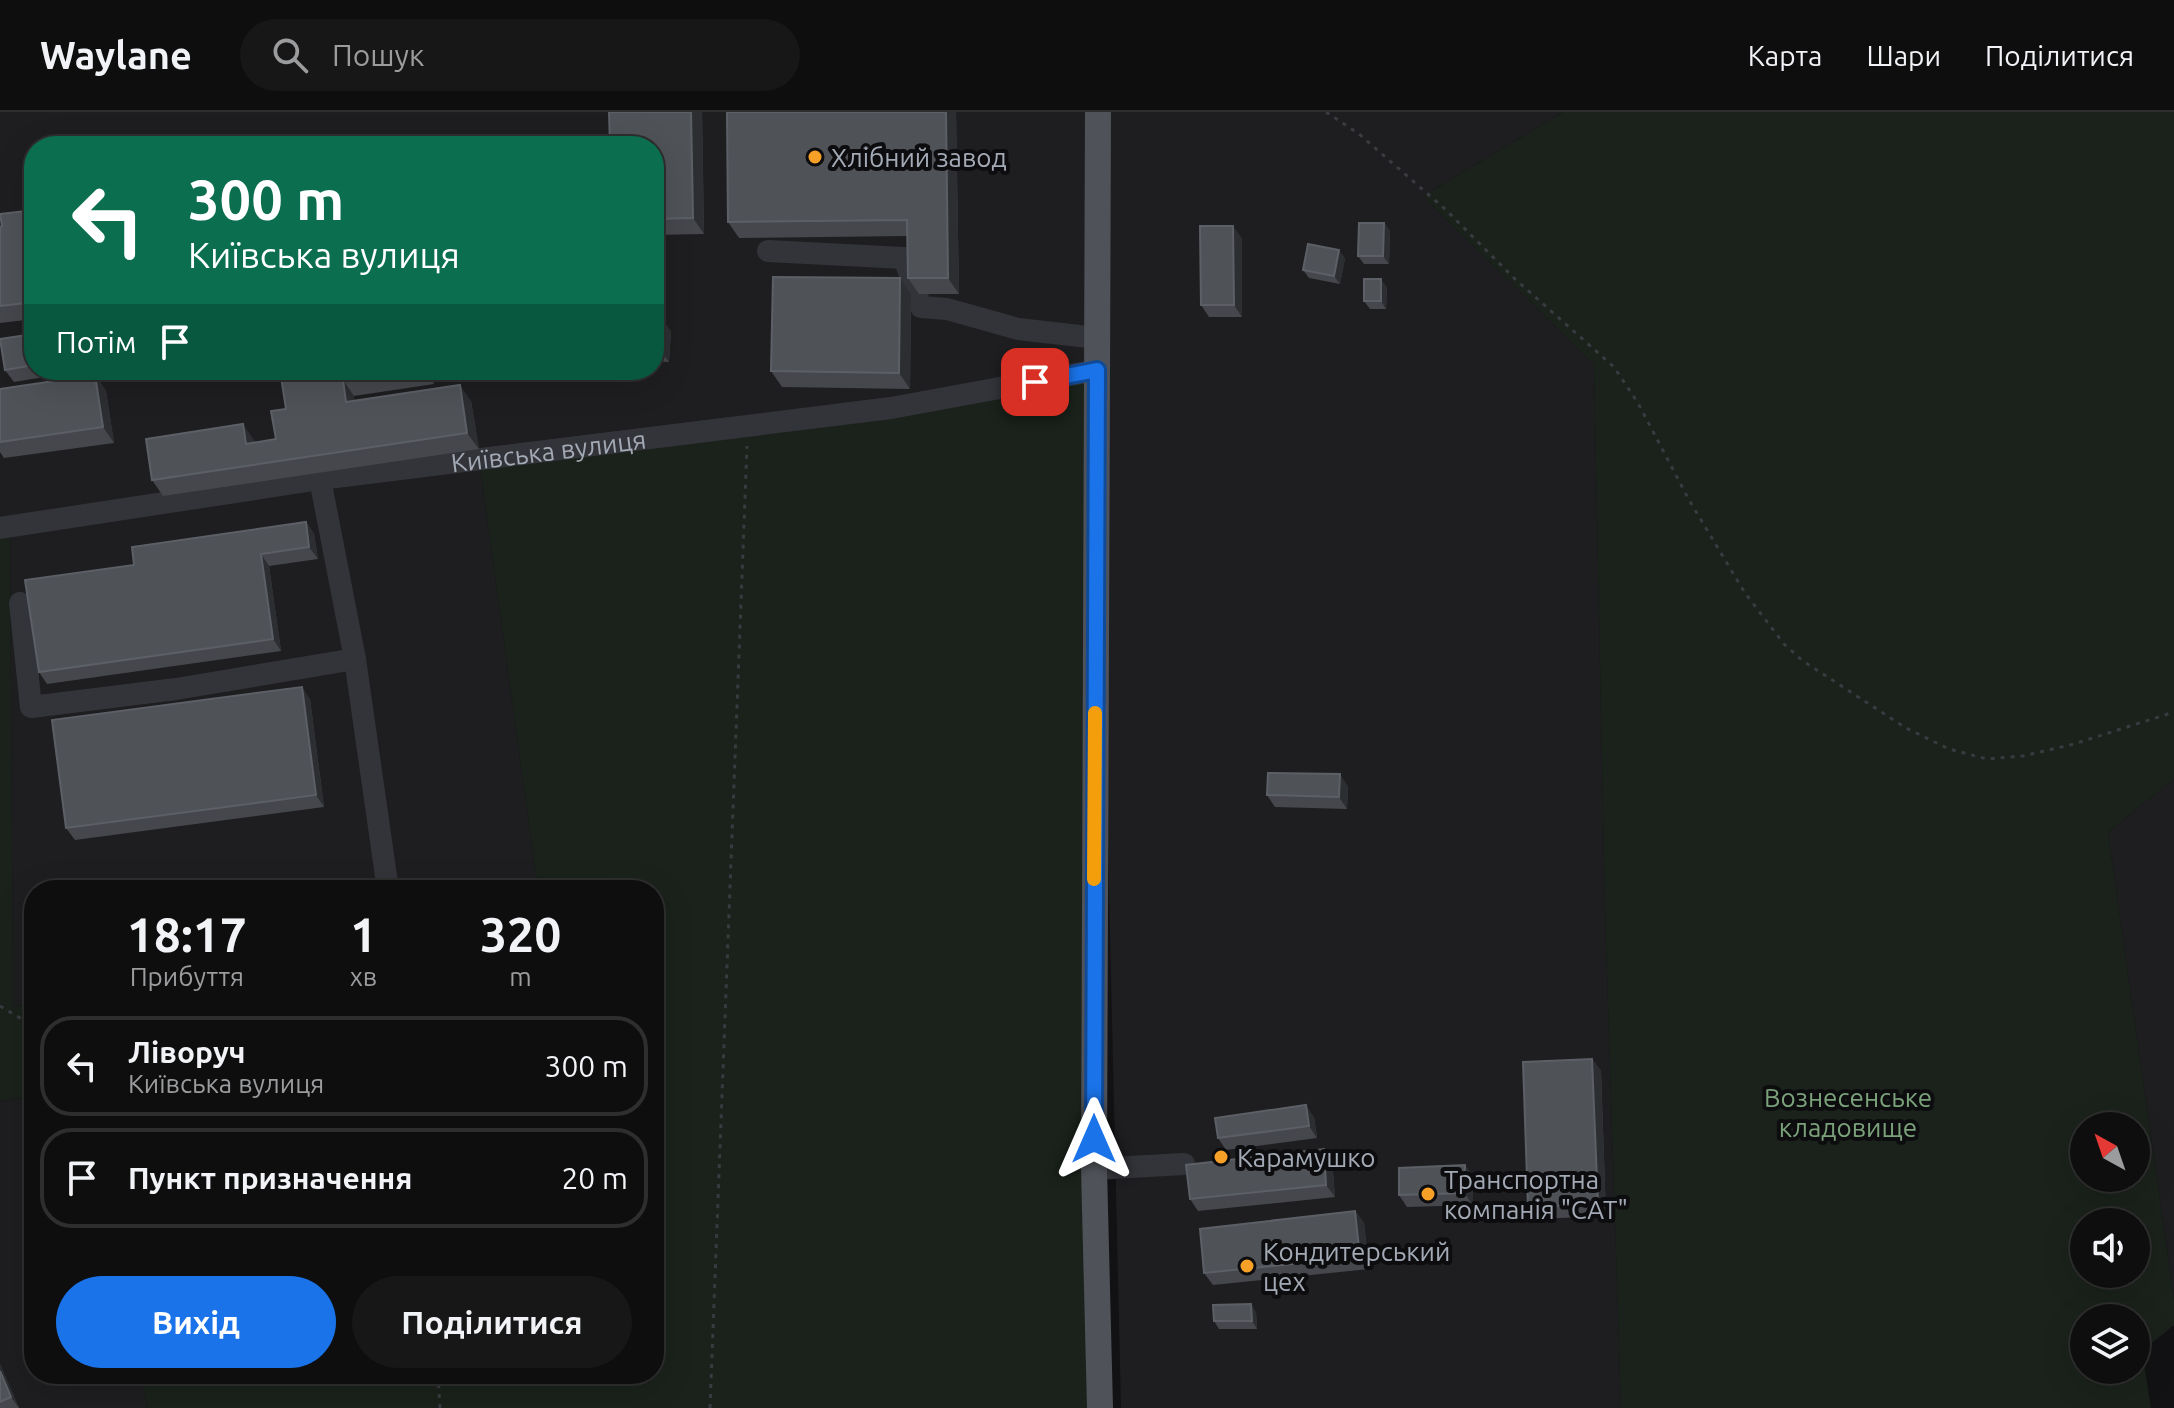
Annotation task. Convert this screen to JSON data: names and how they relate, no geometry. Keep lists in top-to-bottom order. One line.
{"streets":{"lane":["Київська вулиця"]},"parks":["Вознесенське кладовище"],"places":["Хлібний завод","Карамушко","Транспортна компанія \"САТ\"","Кондитерський цех"],"north":"top left","page":{"header":"Waylane","search":"Пошук","nav":["Карта","Шари","Поділитися"],"turn":["300 m","Київська вулиця"],"then":"Потім","eta":["18:17","Прибуття","1","хв","320","m"],"list":[{"name":"Ліворуч","note":"Київська вулиця","value":"300 m"},{"name":"Пункт призначення","value":"20 m"}],"buttons":["Вихід","Поділитися"]}}
